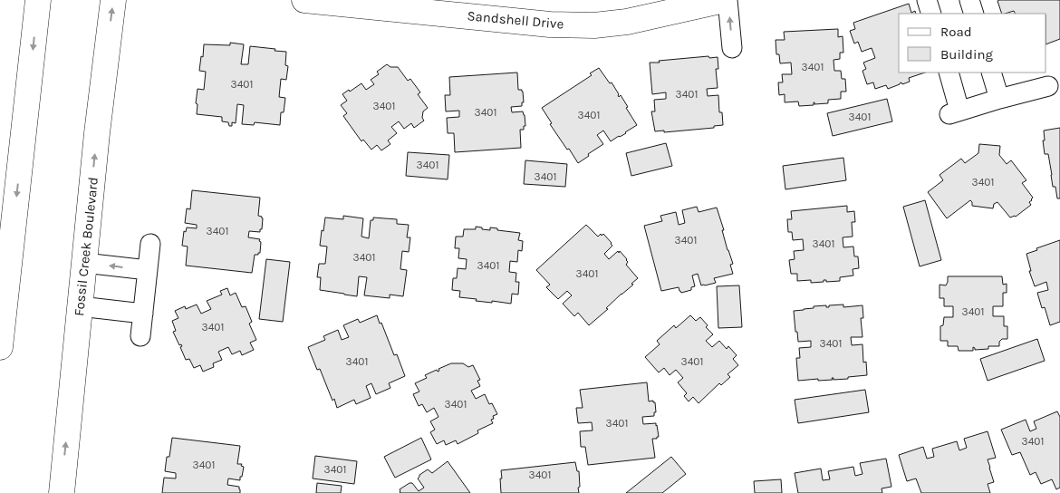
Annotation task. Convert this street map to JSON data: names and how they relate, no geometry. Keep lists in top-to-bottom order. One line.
{"streets":{"main road":["Sandshell Drive","Fossil Creek Boulevard"]},"house_numbers":["3401","3401","3401","3401","3401","3401","3401","3401","3401","3401","3401","3401","3401","3401","3401","3401","3401","3401","3401","3401","3401","3401","3401","3401","3401","3401","3401"],"legend":["Road","Building"]}
